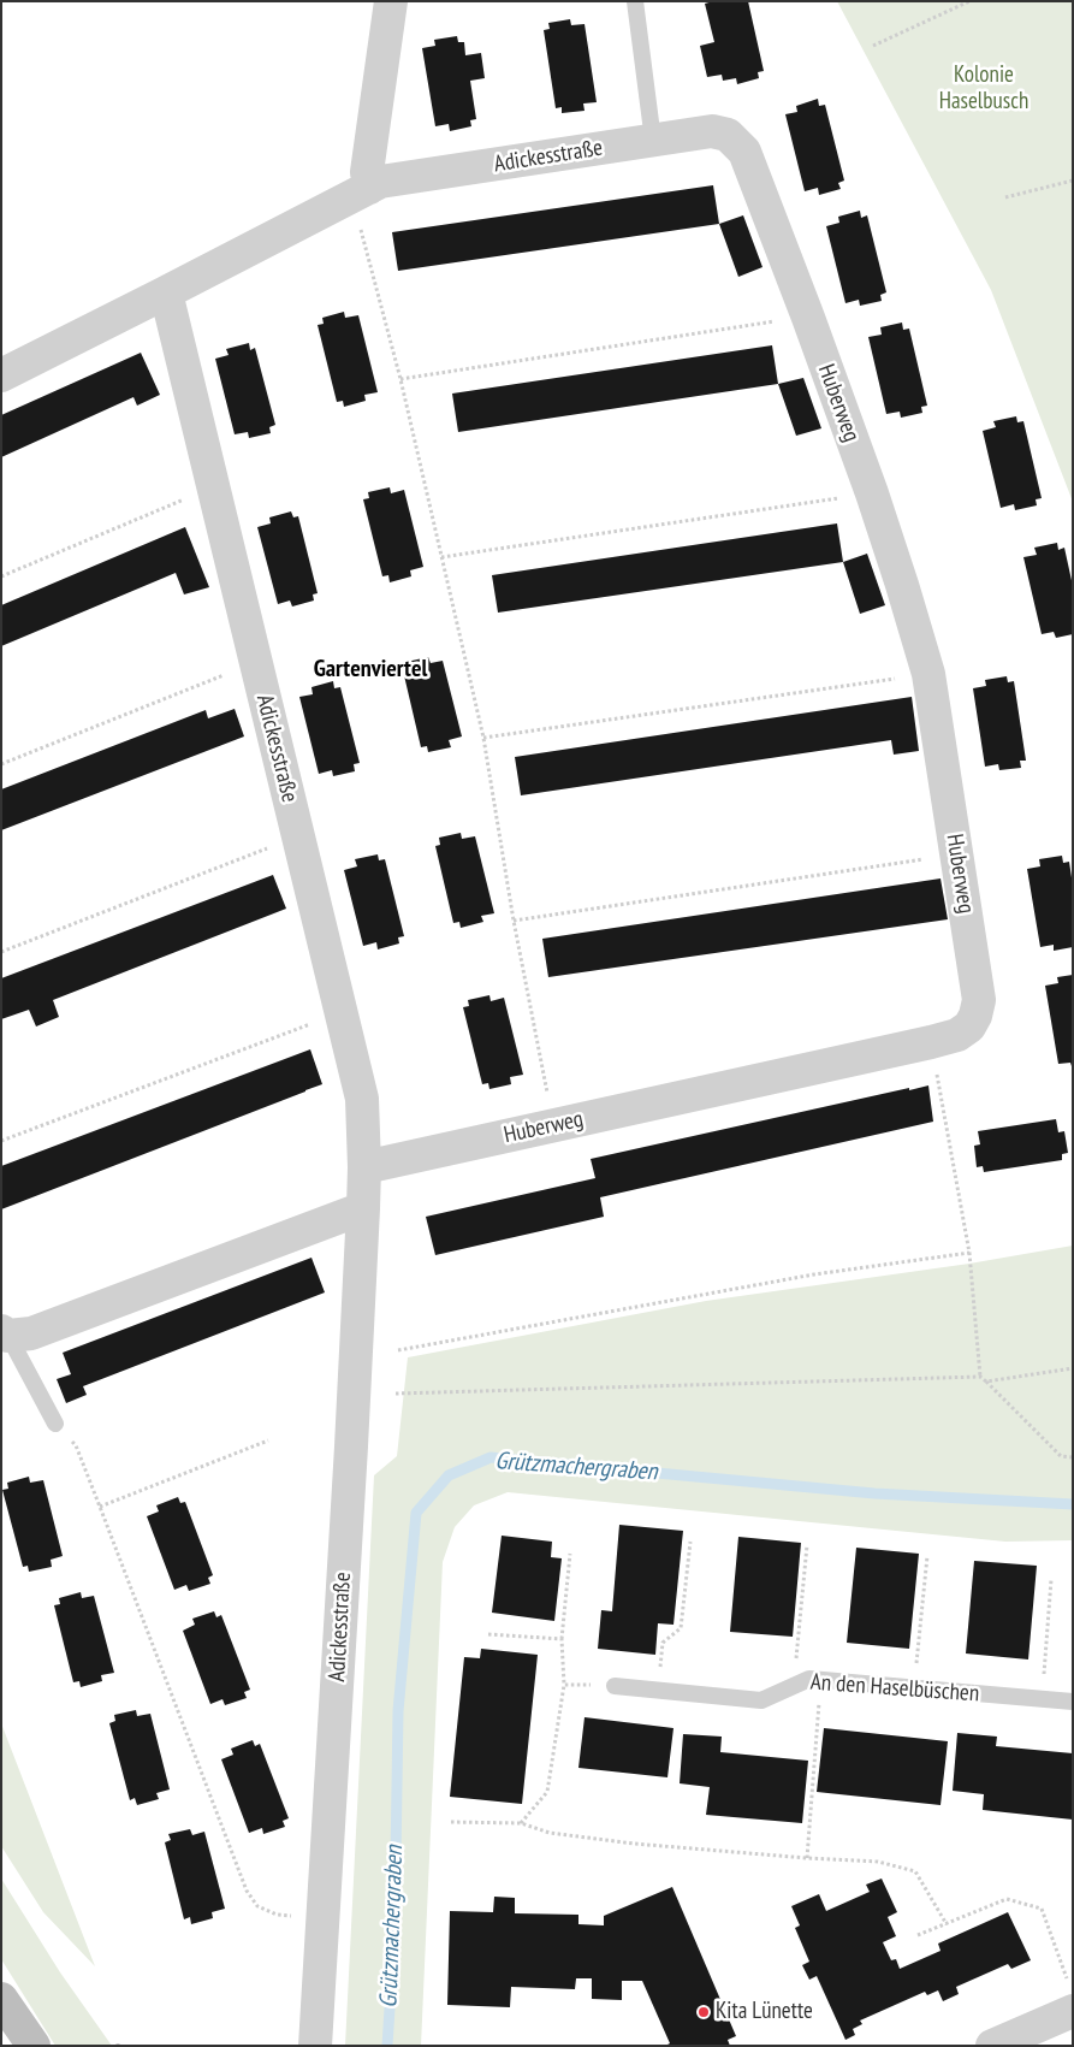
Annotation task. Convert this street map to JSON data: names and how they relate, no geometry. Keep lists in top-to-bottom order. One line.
{"streets":{"street":["Adickesstraße","Huberweg"],"lane":["An den Haselbüschen"]},"crossings":[["Adickesstraße","Huberweg"]],"districts":["Gartenviertel"],"water":["Grützmachergraben"],"parks":["Kolonie Haselbusch"],"places":["Kita Lünette"]}
